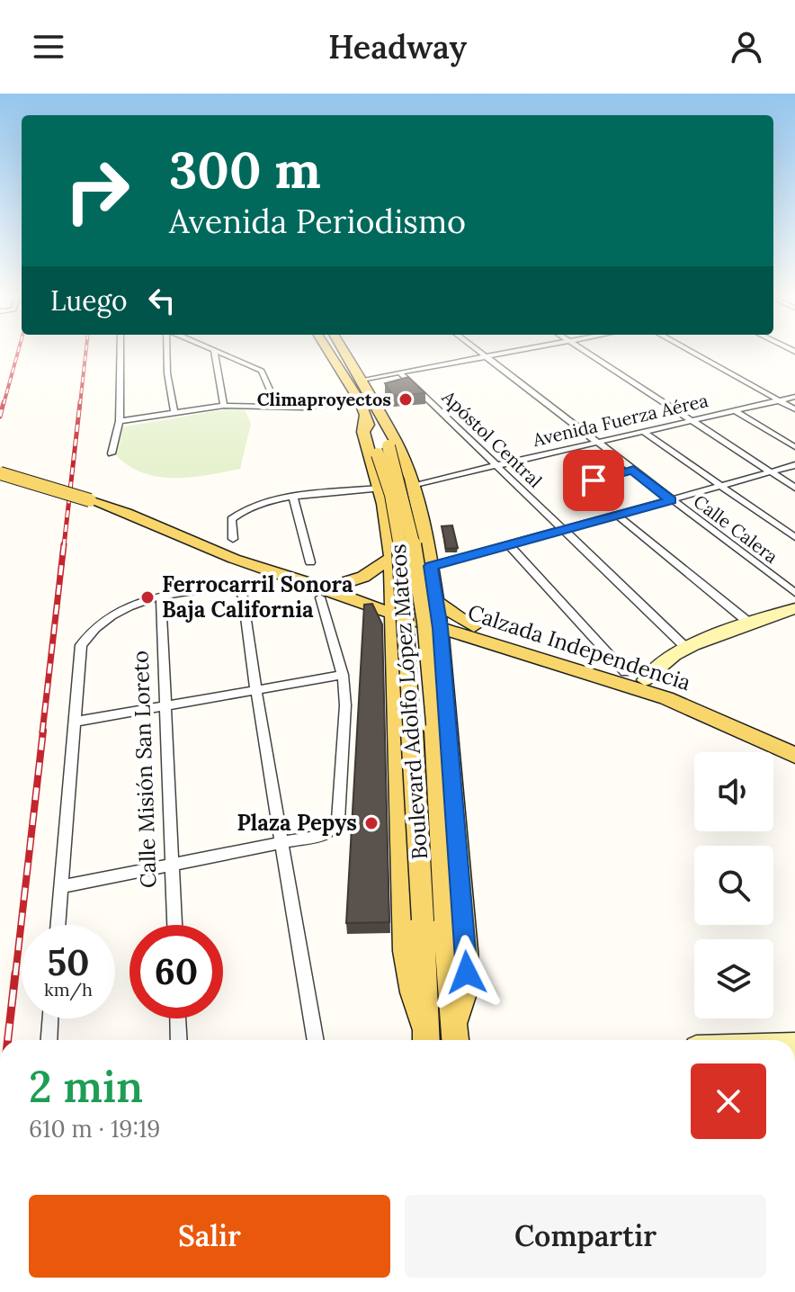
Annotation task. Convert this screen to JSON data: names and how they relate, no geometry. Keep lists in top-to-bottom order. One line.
{"streets":{"main road":["Calzada Independencia","Boulevard Adolfo López Mateos"],"street":["Avenida Fuerza Aérea","Apóstol Central","Calle Calera","Calle Misión San Loreto"]},"crossings":[["Avenida Fuerza Aérea","Apóstol Central"],["Avenida Fuerza Aérea","Calle Calera"]],"places":["Climaproyectos","Ferrocarril Sonora Baja California","Plaza Pepys"],"page":{"header":"Headway","turn":["300 m","Avenida Periodismo"],"then":"Luego","speed":"50 km/h","limit":"60","heading":["2 min","610 m · 19:19"],"buttons":["Salir","Compartir"]}}
